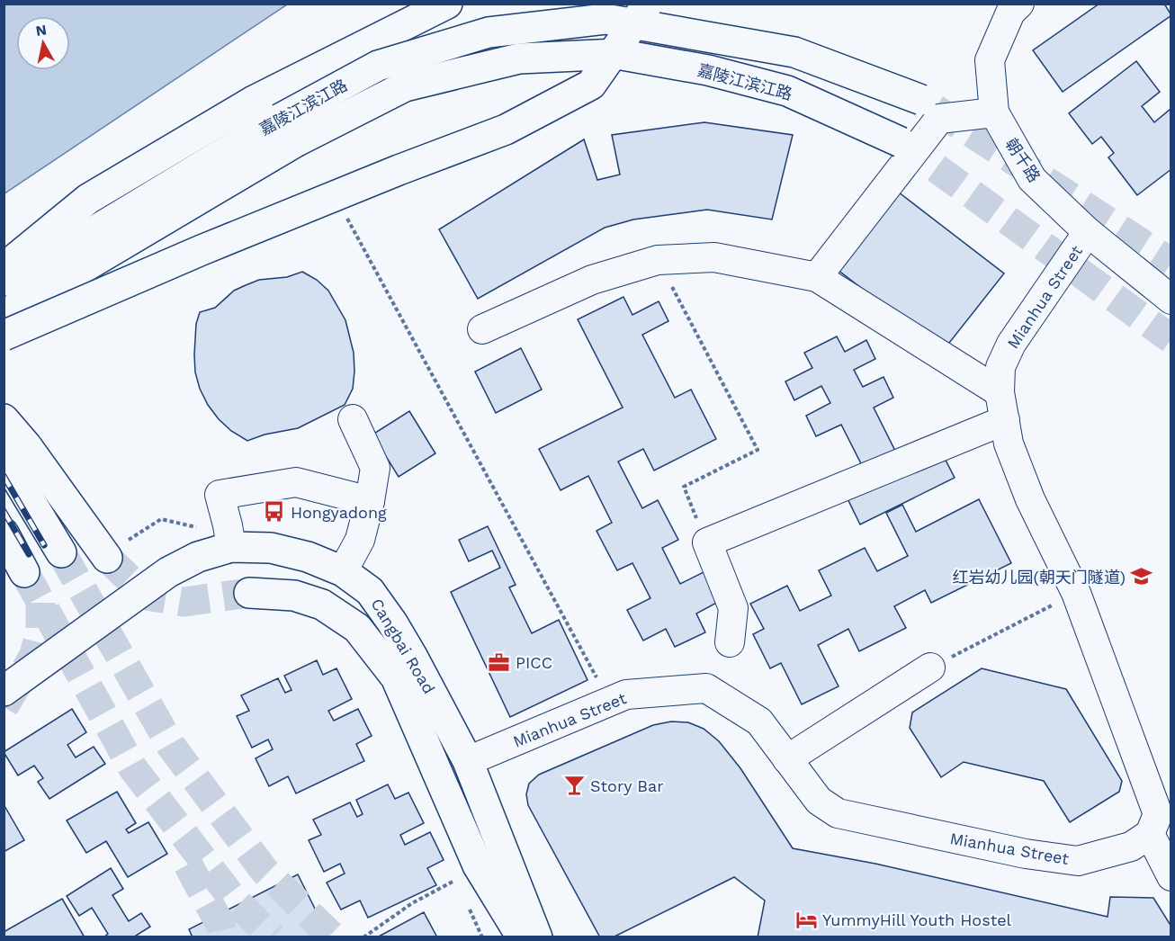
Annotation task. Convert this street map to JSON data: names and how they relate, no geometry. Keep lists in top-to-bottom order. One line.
{"streets":{"main road":["嘉陵江滨江路","Cangbai Road"],"street":["朝千路","Mianhua Street"]},"crossings":[["朝千路","Mianhua Street"],["Mianhua Street","Cangbai Road"]],"places":{"bus stop":["Hongyadong"],"school or university":["红岩幼儿园(朝天门隧道)"],"office":["PICC"],"bar":["Story Bar"],"hotel":["YummyHill Youth Hostel"]},"north":"top"}
